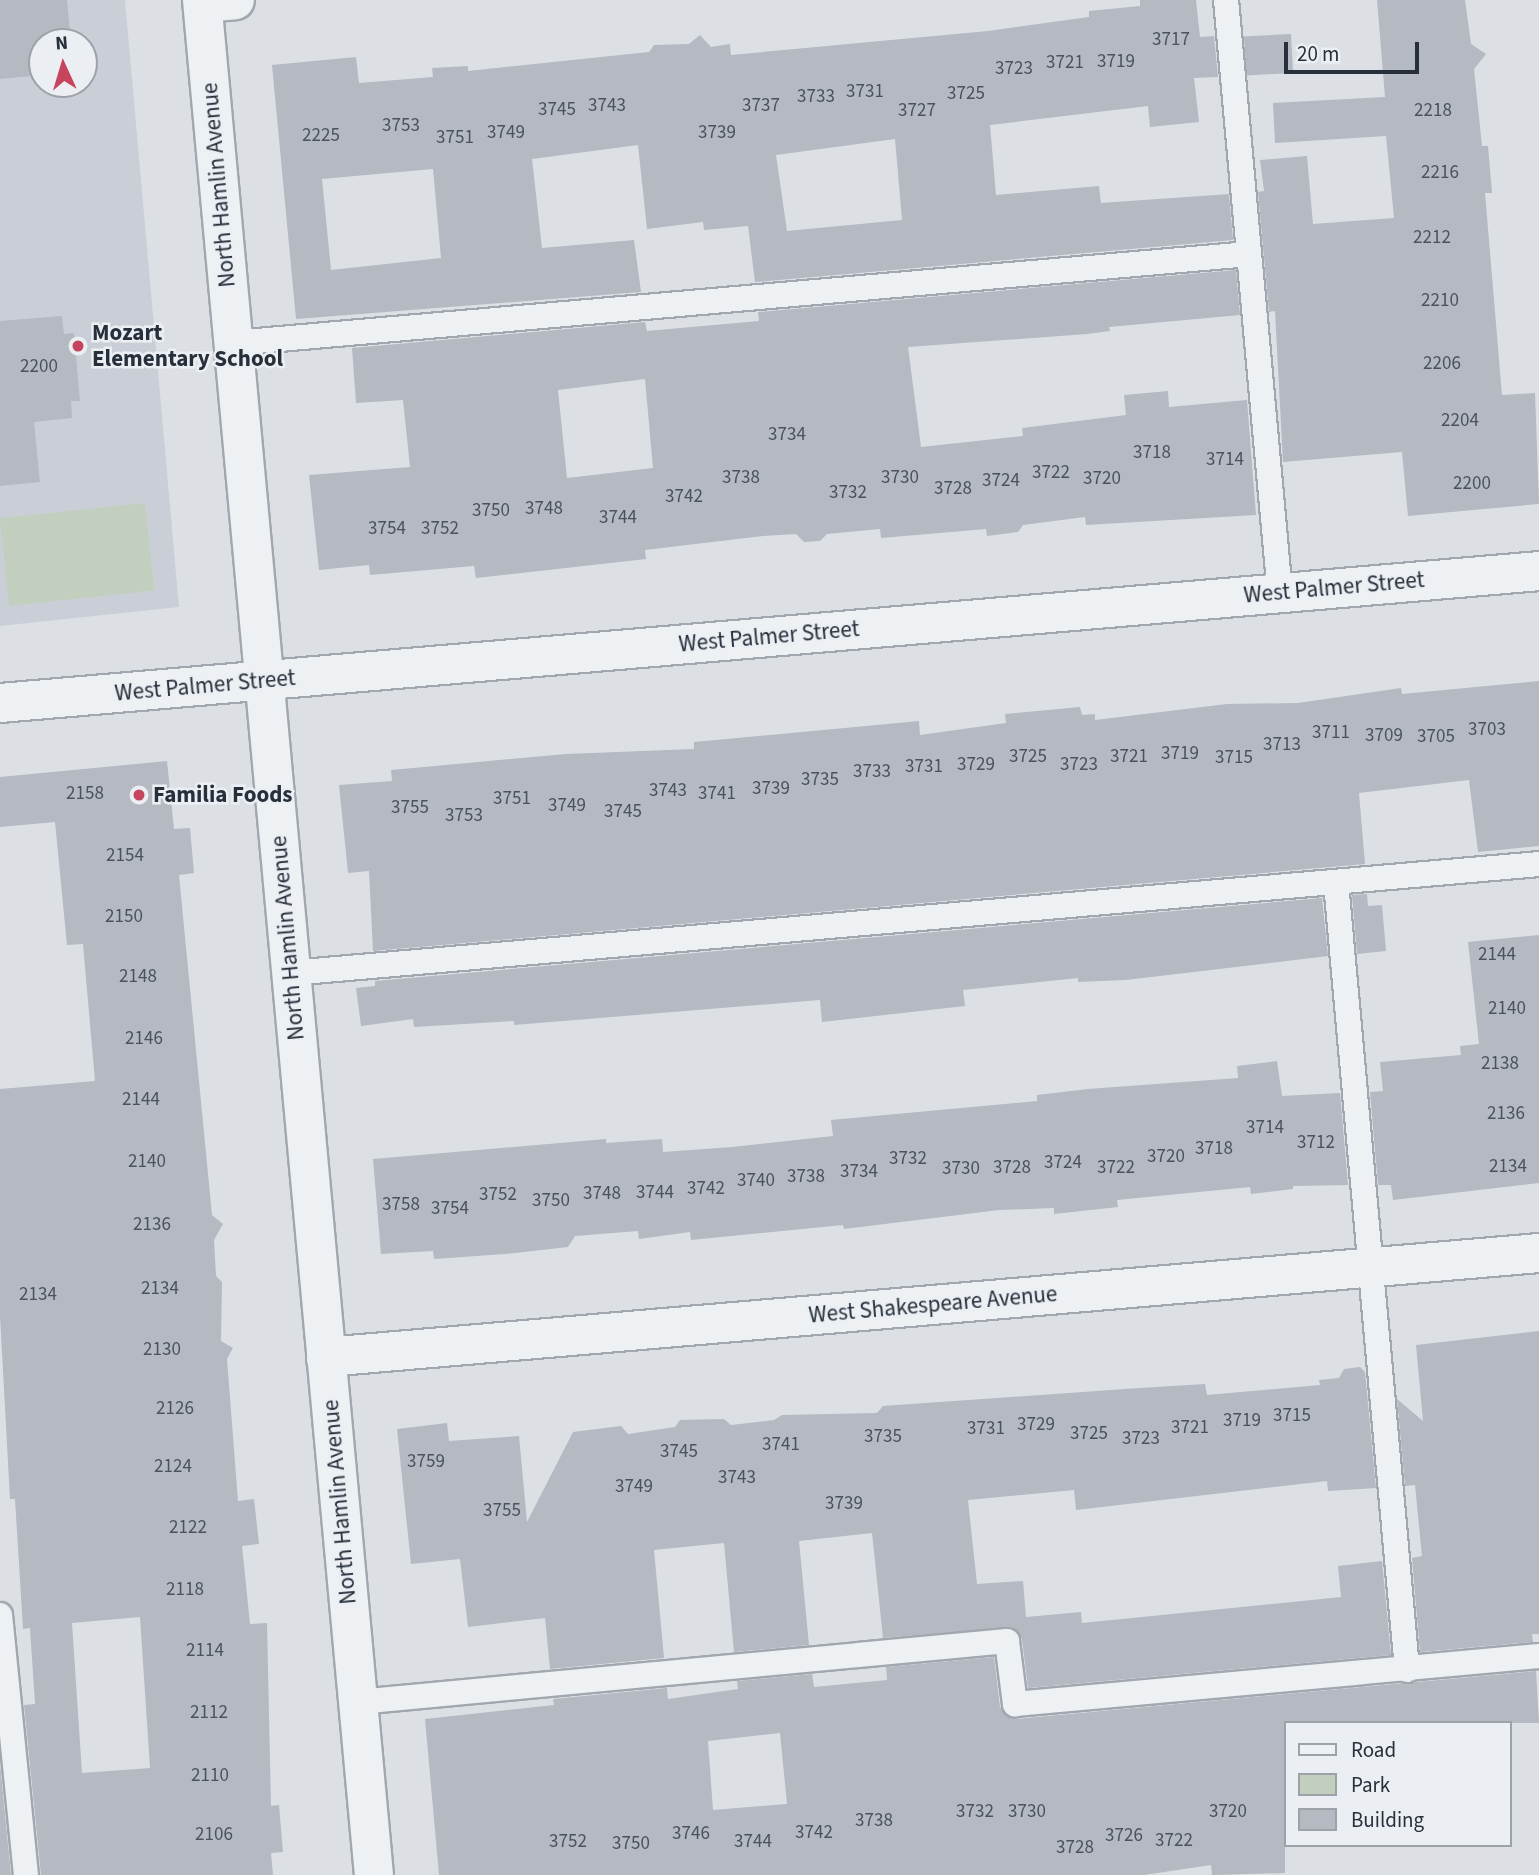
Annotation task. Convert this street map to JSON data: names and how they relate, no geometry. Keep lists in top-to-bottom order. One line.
{"streets":{"street":["North Hamlin Avenue","West Palmer Street","West Shakespeare Avenue"]},"crossings":[["North Hamlin Avenue","West Palmer Street"],["North Hamlin Avenue","West Shakespeare Avenue"]],"places":["Mozart Elementary School","Familia Foods"],"house_numbers":["3717","3719","3721","3723","3731","3725","3733","3743","3737","3745","3727","2218","3753","3749","3739","2225","3751","2216","2212","2210","2206","2200","2204","3734","3718","3714","3722","3738","3730","3720","3724","2200","3728","3732","3742","3748","3750","3744","3754","3752","3703","3711","3709","3705","3713","3719","3725","3721","3715","3729","3723","3731","3733","3735","3739","3743","2158","3741","3751","3749","3755","3745","3753","2154","2150","2144","2148","2140","2146","2138","2144","2136","3714","3712","3718","3720","3732","2140","3724","2134","3728","3722","3730","3734","3738","3740","3742","3744","3748","3752","3750","3758","3754","2136","2134","2134","2130","2126","3715","3719","3729","3721","3731","3725","3735","3723","3741","3745","3759","2124","3743","3749","3739","3755","2122","2118","2114","2112","2110","3732","3730","3720","3738","3742","3746","2106","3726","3722","3752","3744","3750","3728"],"legend":["Road","Park","Building"],"scale_bar":"20 m","north":"top"}
